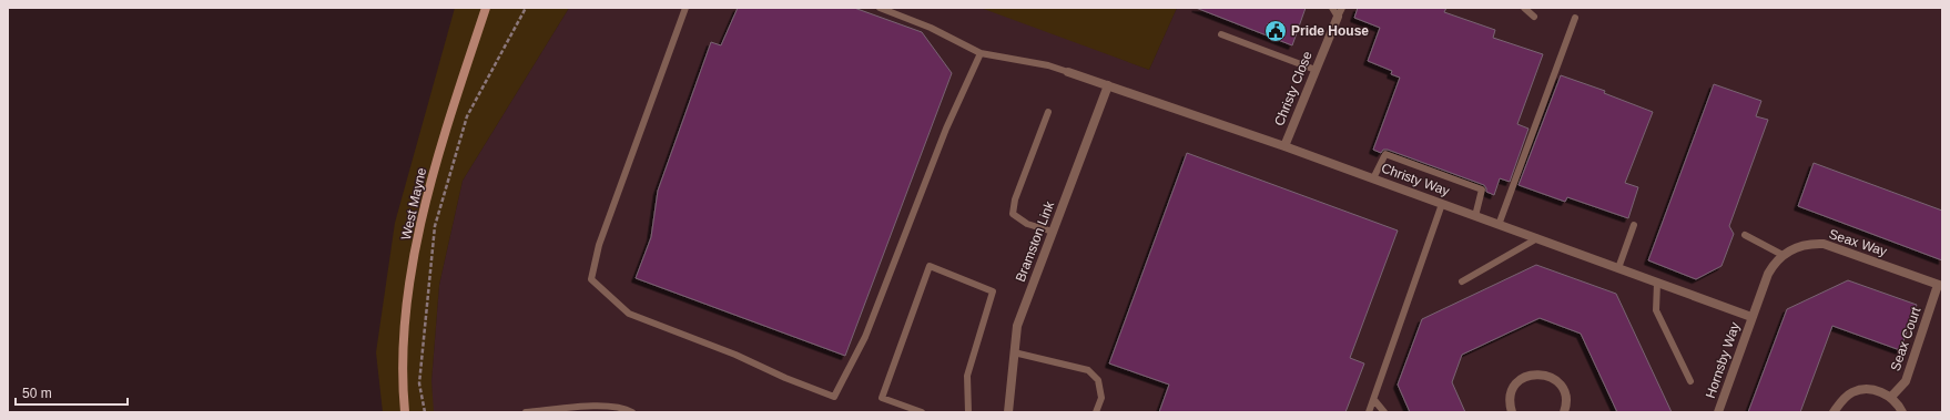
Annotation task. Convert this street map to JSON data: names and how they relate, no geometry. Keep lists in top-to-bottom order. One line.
{"streets":{"main road":["West Mayne"],"street":["Christy Close","Christy Way","Bramston Link","Seax Way","Seax Court","Hornsby Way"]},"crossings":[["Christy Close","Christy Way"],["Christy Way","Bramston Link"],["Christy Way","Seax Way"],["Christy Way","Hornsby Way"],["Seax Way","Seax Court"],["Seax Way","Hornsby Way"]],"places":{"public building":["Pride House"]},"scale_bar":"50 m"}
